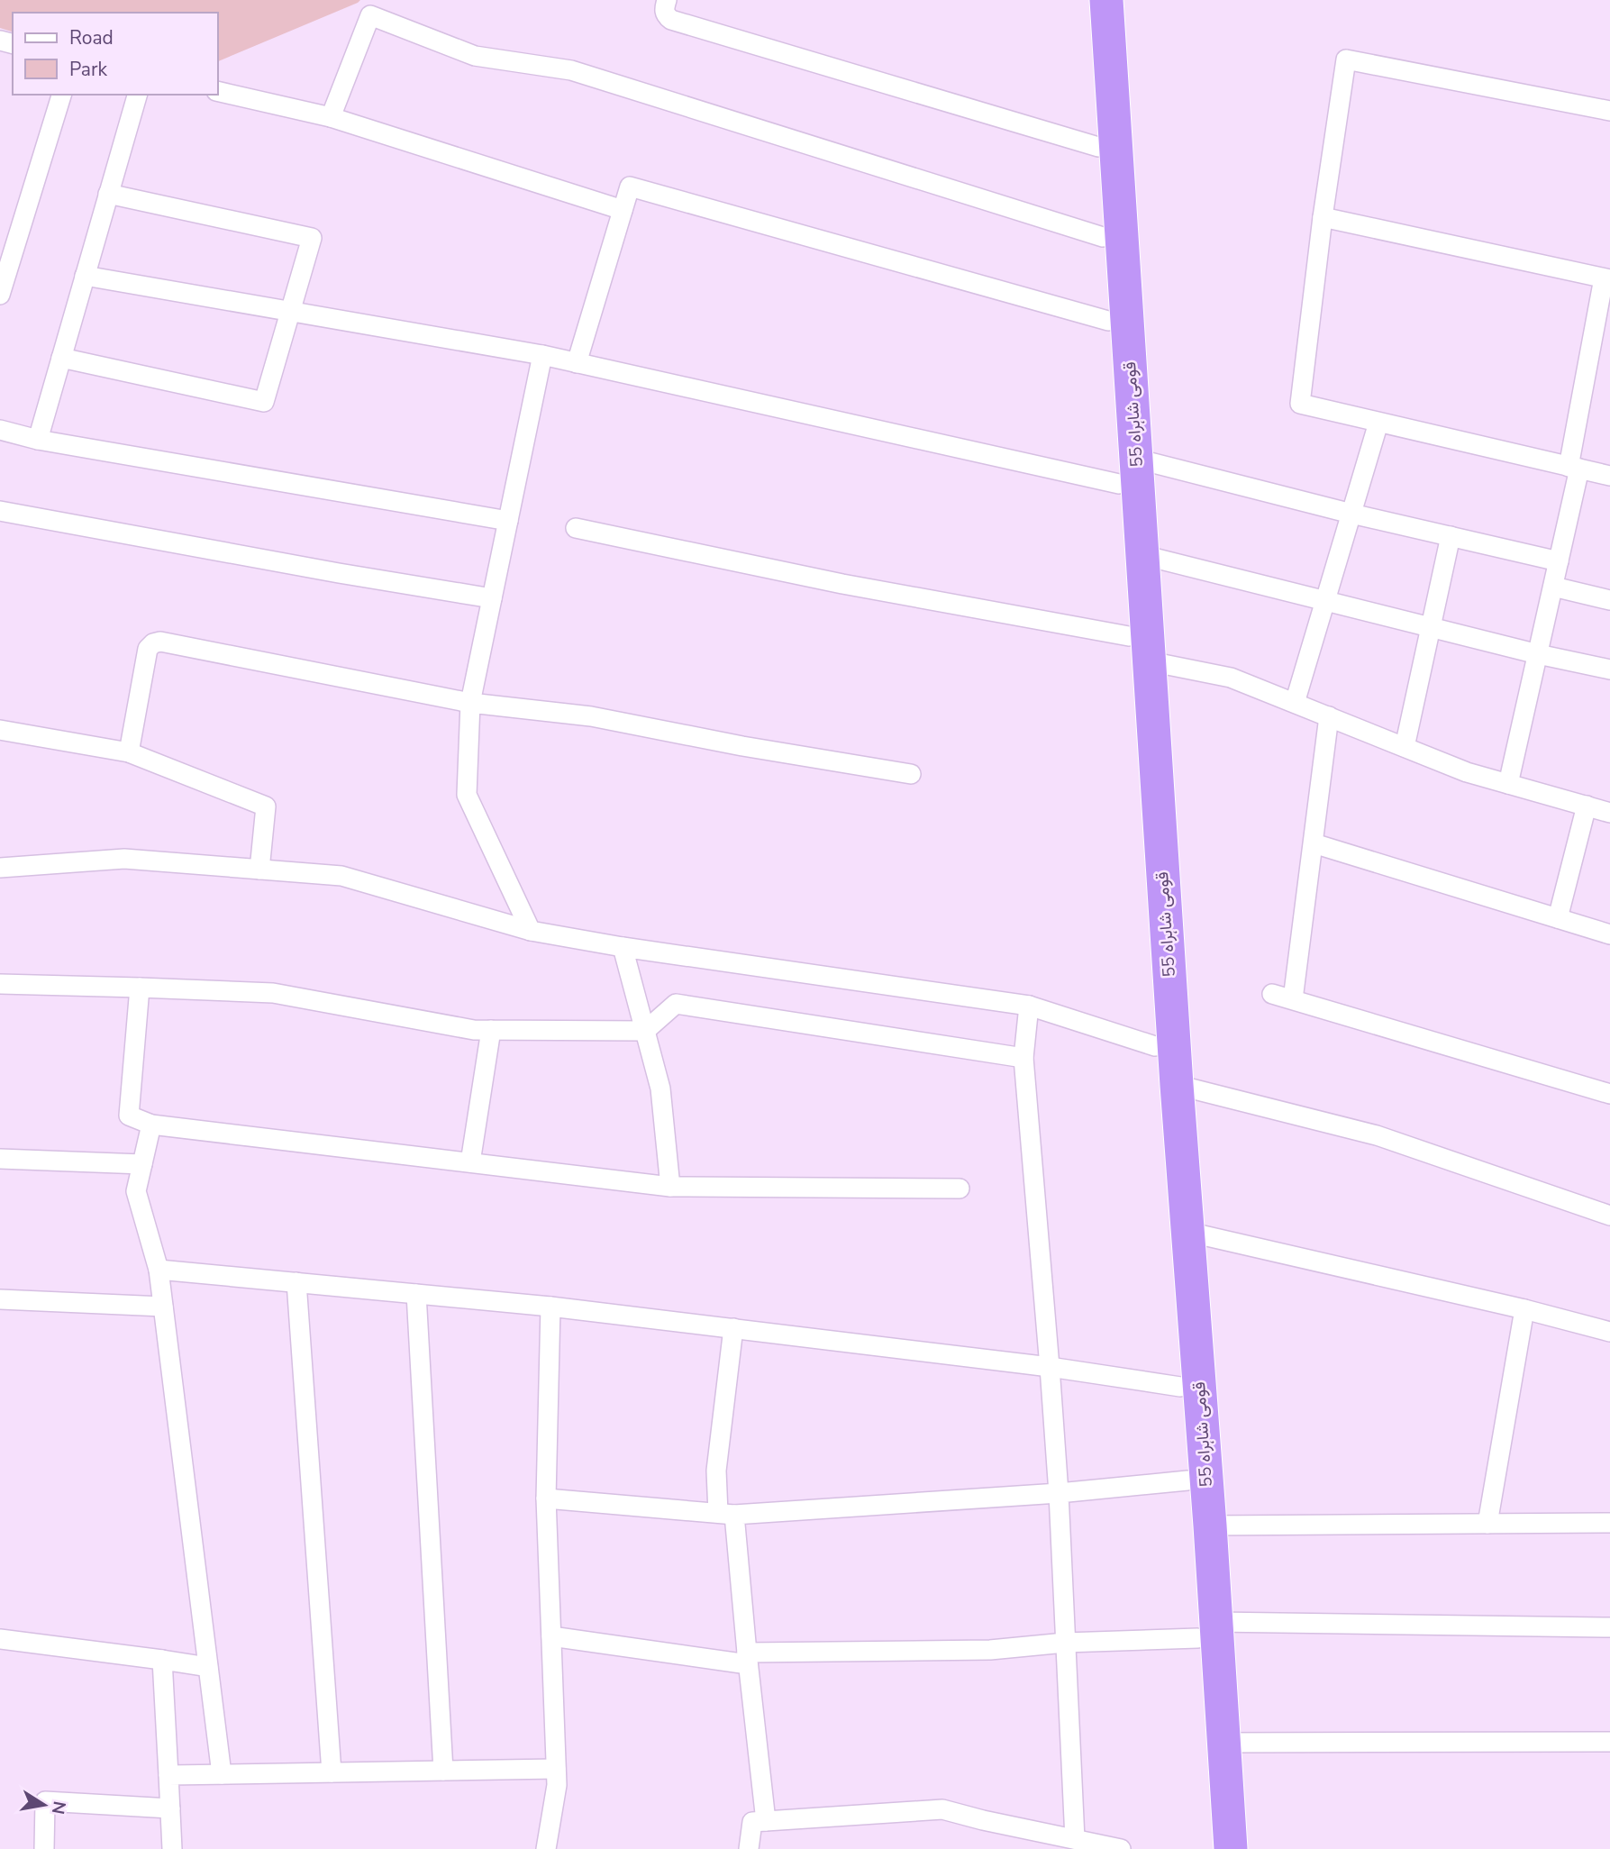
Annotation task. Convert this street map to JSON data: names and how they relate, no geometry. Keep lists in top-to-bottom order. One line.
{"streets":{"highway":["قومی شاہراہ 55"]},"legend":["Road","Park"],"north":"right"}
